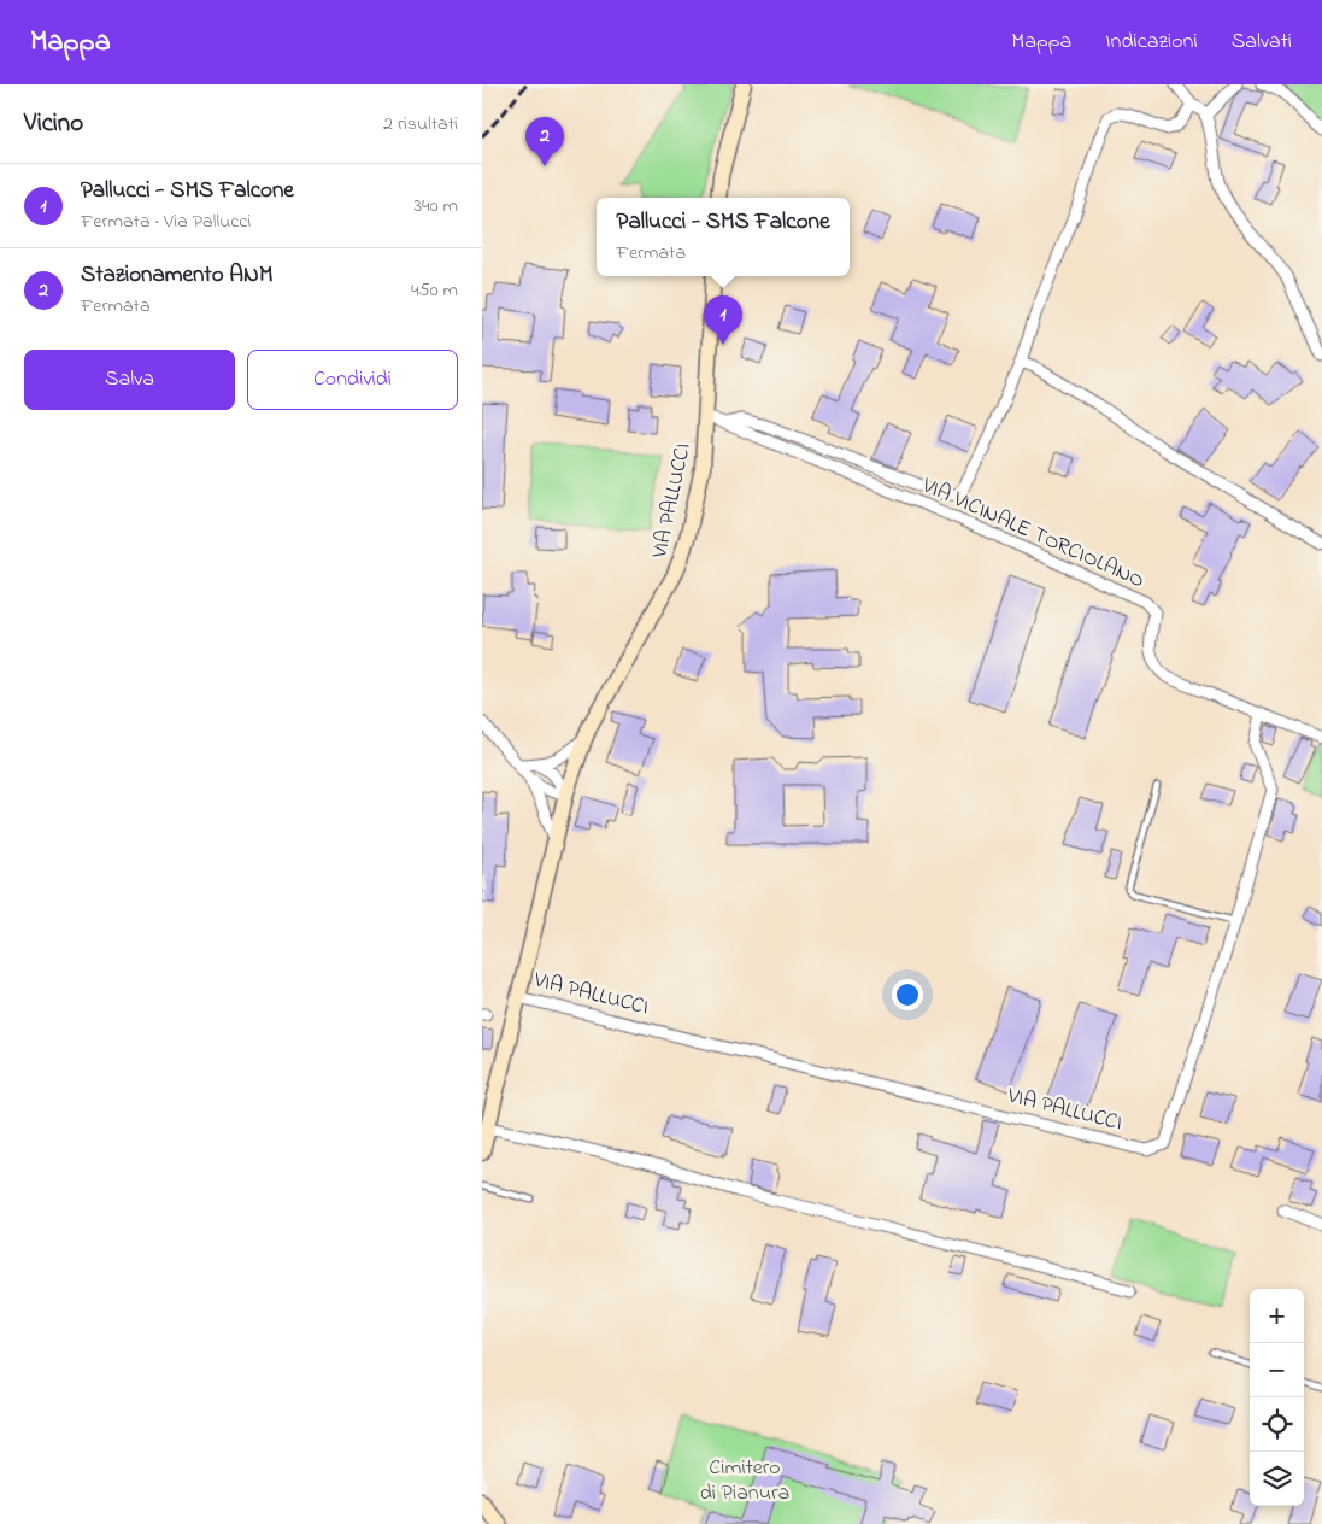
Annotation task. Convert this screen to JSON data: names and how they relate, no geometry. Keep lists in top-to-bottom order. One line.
{"streets":{"street":["VIA PALLUCCI","VIA VICINALE TORCIOLANO"]},"crossings":[["VIA PALLUCCI","VIA VICINALE TORCIOLANO"]],"parks":["Cimitero di Pianura"],"page":{"header":"Mappa","nav":["Mappa","Indicazioni","Salvati"],"heading":["Vicino","2 risultati"],"pins":["2","1"],"list":[{"mark":"1","name":"Pallucci - SMS Falcone","note":"Fermata · Via Pallucci","value":"340 m"},{"mark":"2","name":"Stazionamento ANM","note":"Fermata","value":"450 m"}],"popup":["Pallucci - SMS Falcone","Fermata"],"buttons":["Salva","Condividi"],"map_buttons":["+","−"]}}
